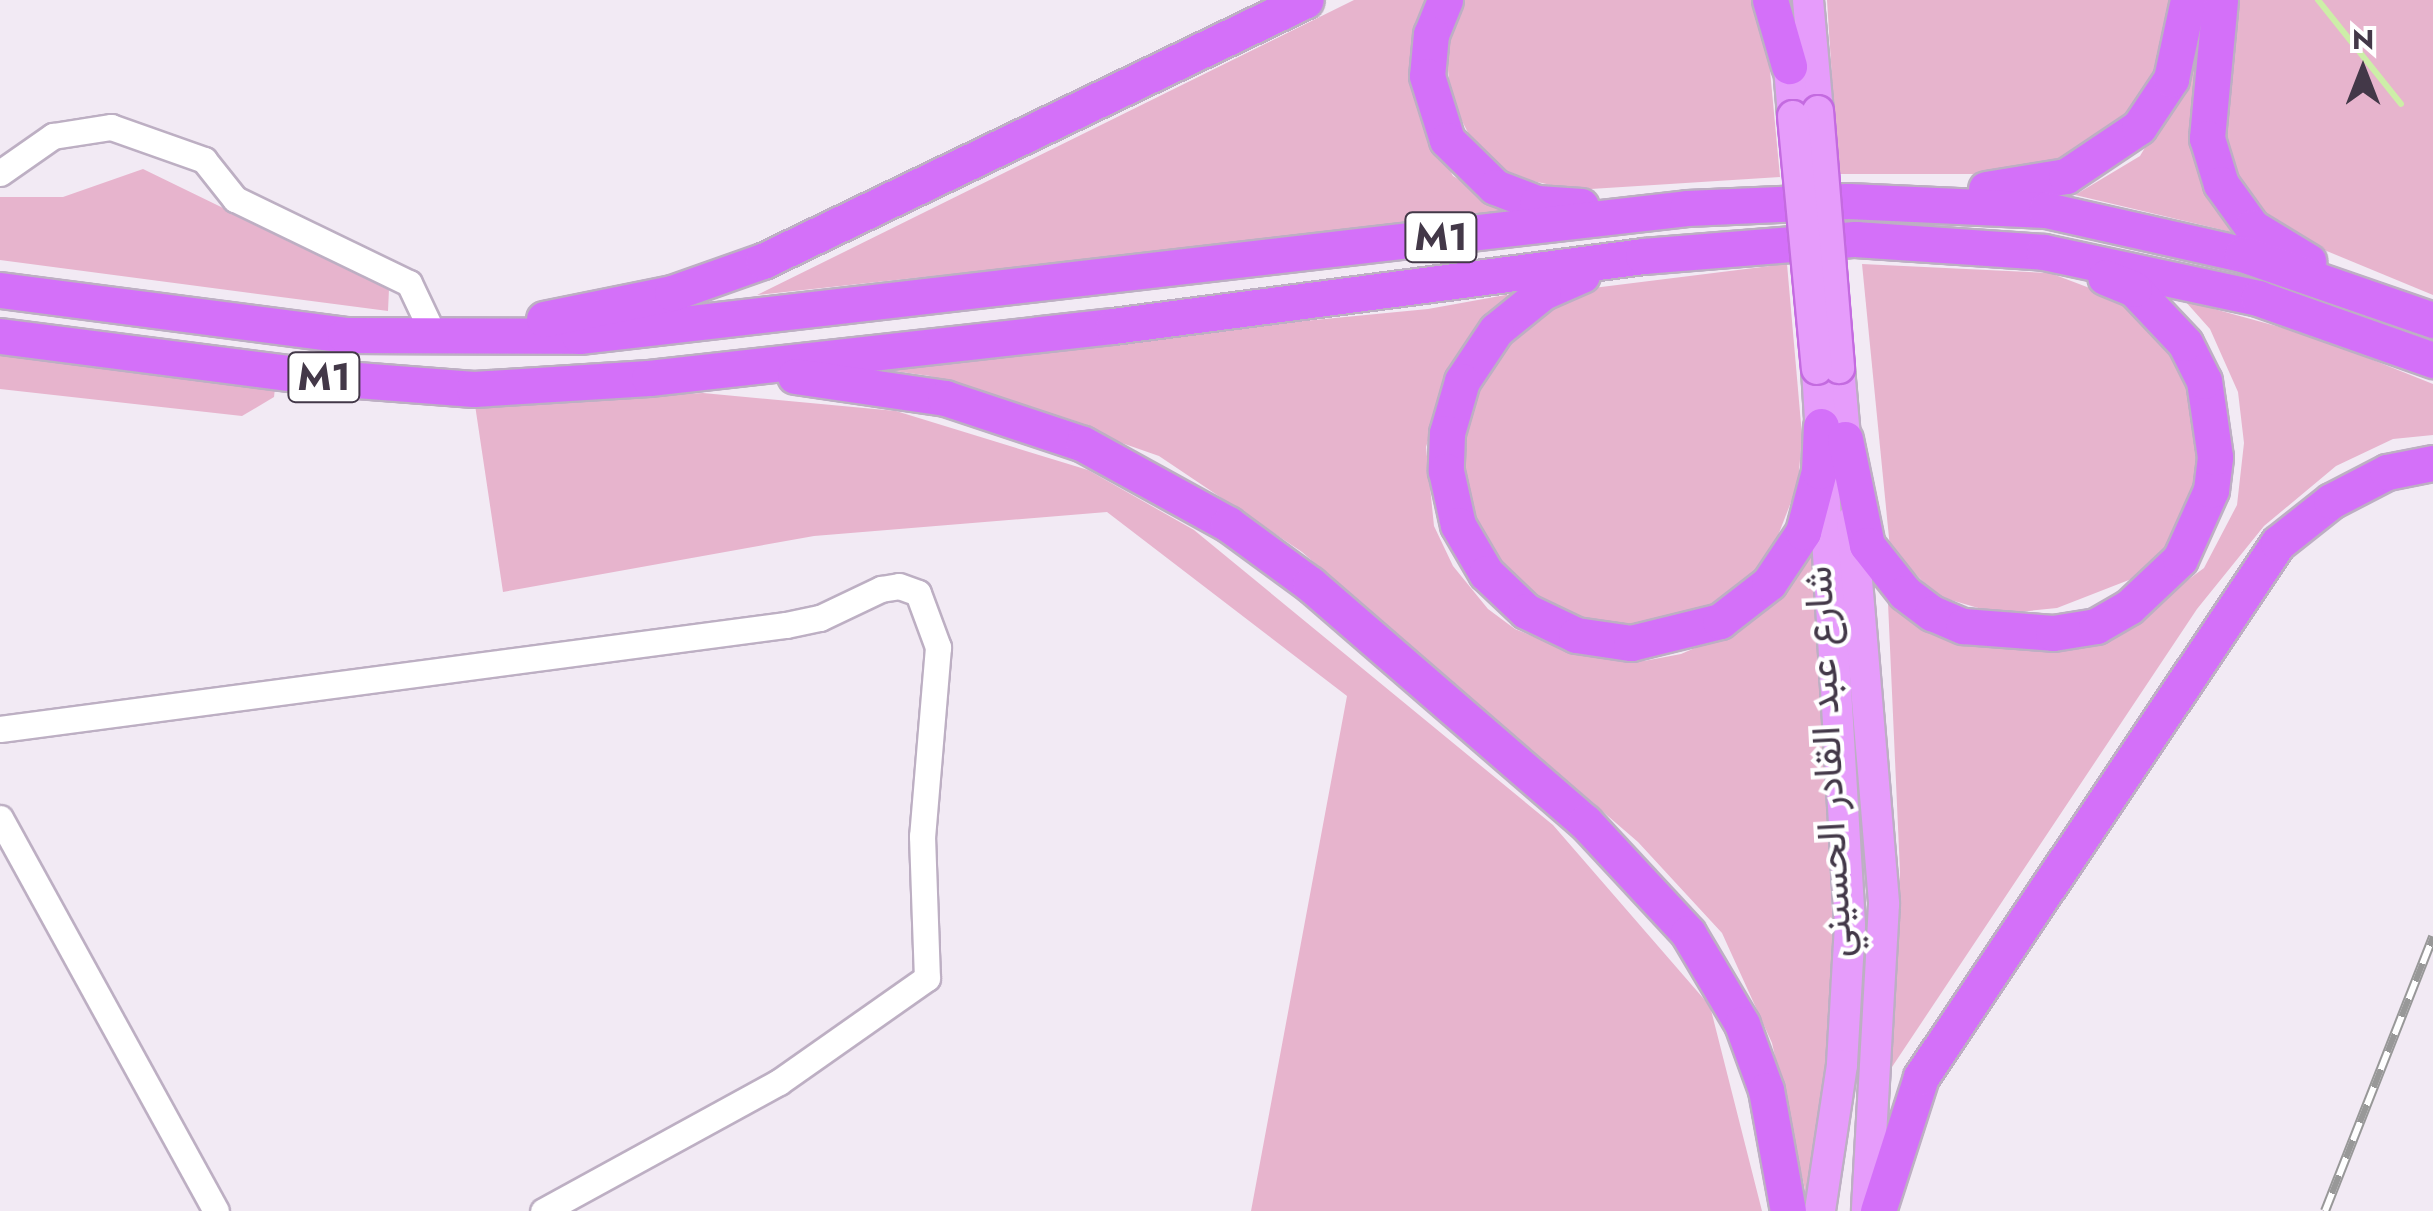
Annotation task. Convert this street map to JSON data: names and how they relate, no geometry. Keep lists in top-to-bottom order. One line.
{"streets":{"highway":["M1"],"main road":["شارع عبد القادر الحسيني"]},"north":"top"}
